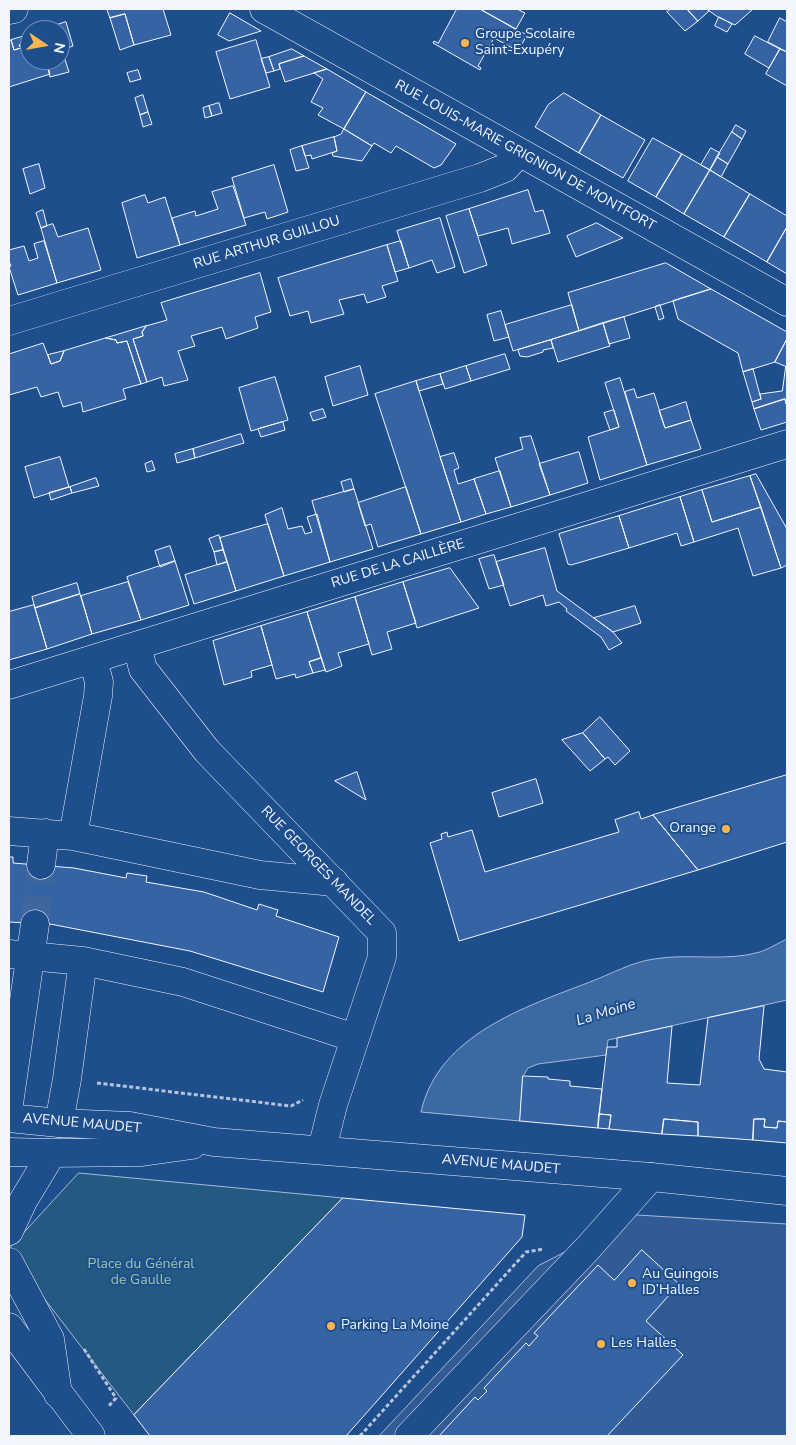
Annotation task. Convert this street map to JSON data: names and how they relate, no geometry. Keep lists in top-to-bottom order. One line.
{"streets":{"street":["RUE LOUIS-MARIE GRIGNION DE MONTFORT","RUE ARTHUR GUILLOU","RUE DE LA CAILLÈRE","RUE GEORGES MANDEL","AVENUE MAUDET"]},"crossings":[["RUE LOUIS-MARIE GRIGNION DE MONTFORT","RUE ARTHUR GUILLOU"],["RUE DE LA CAILLÈRE","RUE GEORGES MANDEL"],["RUE GEORGES MANDEL","AVENUE MAUDET"]],"water":["La Moine"],"parks":["Place du Général de Gaulle"],"places":["Groupe Scolaire Saint-Exupéry","Orange","Au Guingois ID’Halles","Parking La Moine","Les Halles"],"north":"right"}
